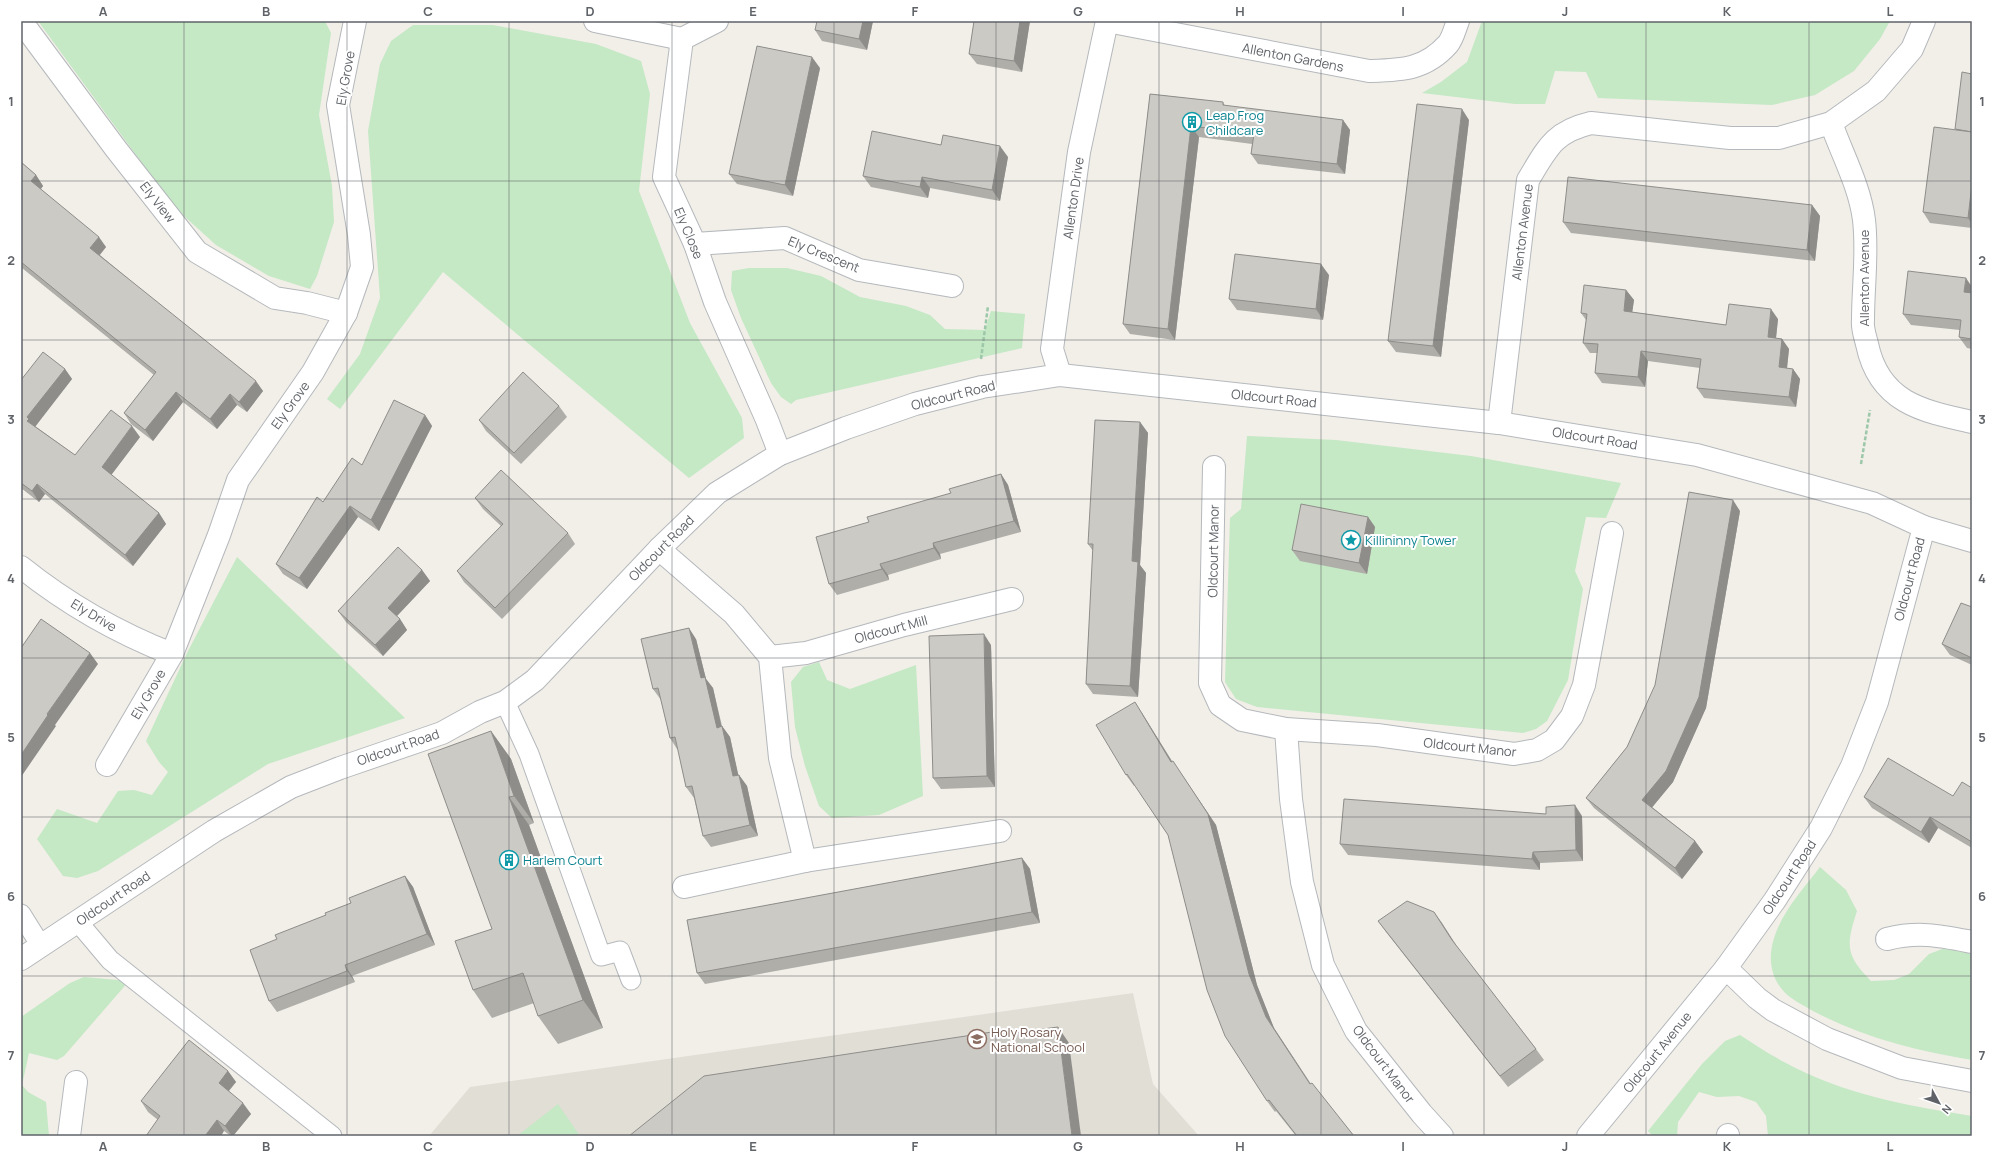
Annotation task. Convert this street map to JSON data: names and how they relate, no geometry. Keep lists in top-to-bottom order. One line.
{"streets":{"street":["Allenton Gardens","Ely Grove","Allenton Drive","Ely View","Allenton Avenue","Ely Close","Ely Crescent","Oldcourt Road","Oldcourt Manor","Ely Drive","Oldcourt Mill","Oldcourt Avenue"]},"crossings":[["Allenton Gardens","Allenton Drive"],["Ely Grove","Ely View"],["Ely Grove","Ely Drive"],["Allenton Drive","Oldcourt Road"],["Allenton Avenue","Oldcourt Road"],["Ely Close","Ely Crescent"],["Ely Close","Oldcourt Road"],["Oldcourt Road","Oldcourt Avenue"]],"places":{"building":["Leap Frog Childcare","Harlem Court"],"place":["Killininny Tower"],"school or university":["Holy Rosary National School"]},"north":"bottom right","grid":{"columns":["A","B","C","D","E","F","G","H","I","J","K","L"],"rows":["1","2","3","4","5","6","7"]}}
